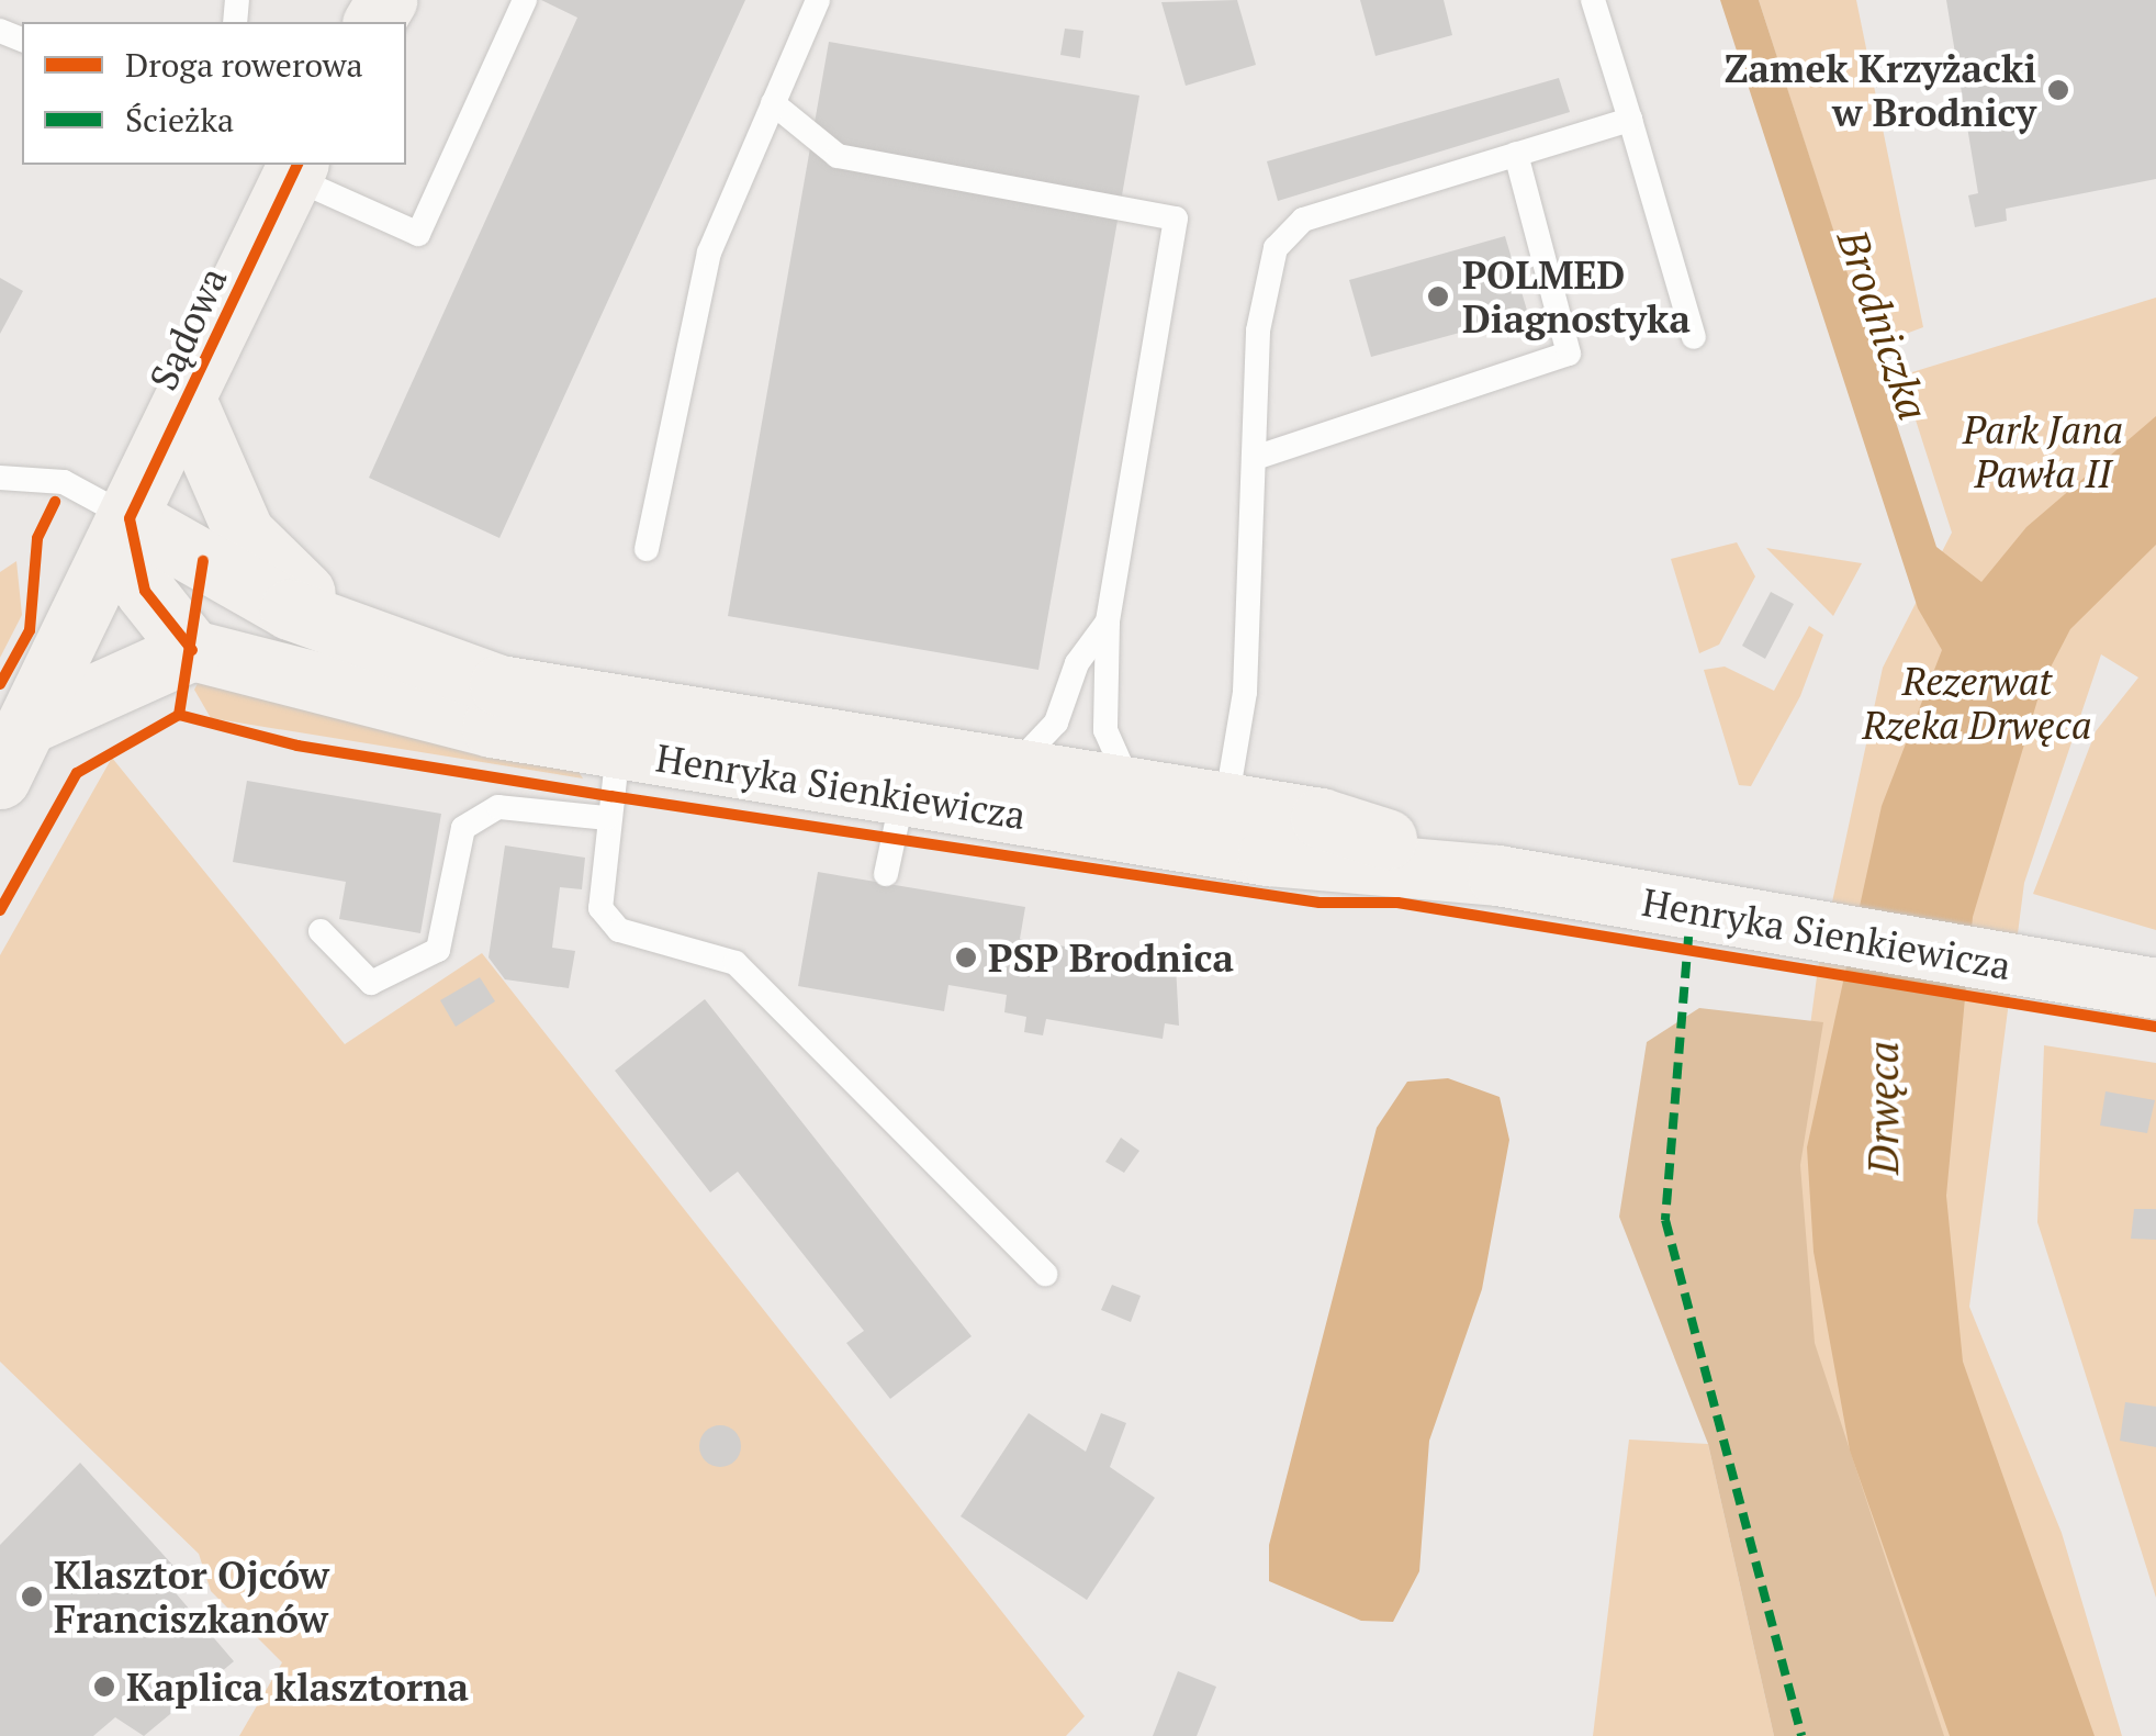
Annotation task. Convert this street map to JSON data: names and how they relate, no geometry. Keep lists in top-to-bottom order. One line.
{"streets":{"main road":["Sądowa","Henryka Sienkiewicza"]},"crossings":[["Sądowa","Henryka Sienkiewicza"]],"water":["Brodniczka","Drwęca"],"parks":["Park Jana Pawła II","Rezerwat Rzeka Drwęca"],"places":["Zamek Krzyżacki w Brodnicy","POLMED Diagnostyka","PSP Brodnica","Klasztor Ojców Franciszkanów","Kaplica klasztorna"],"legend":["Droga rowerowa","Ścieżka"]}
